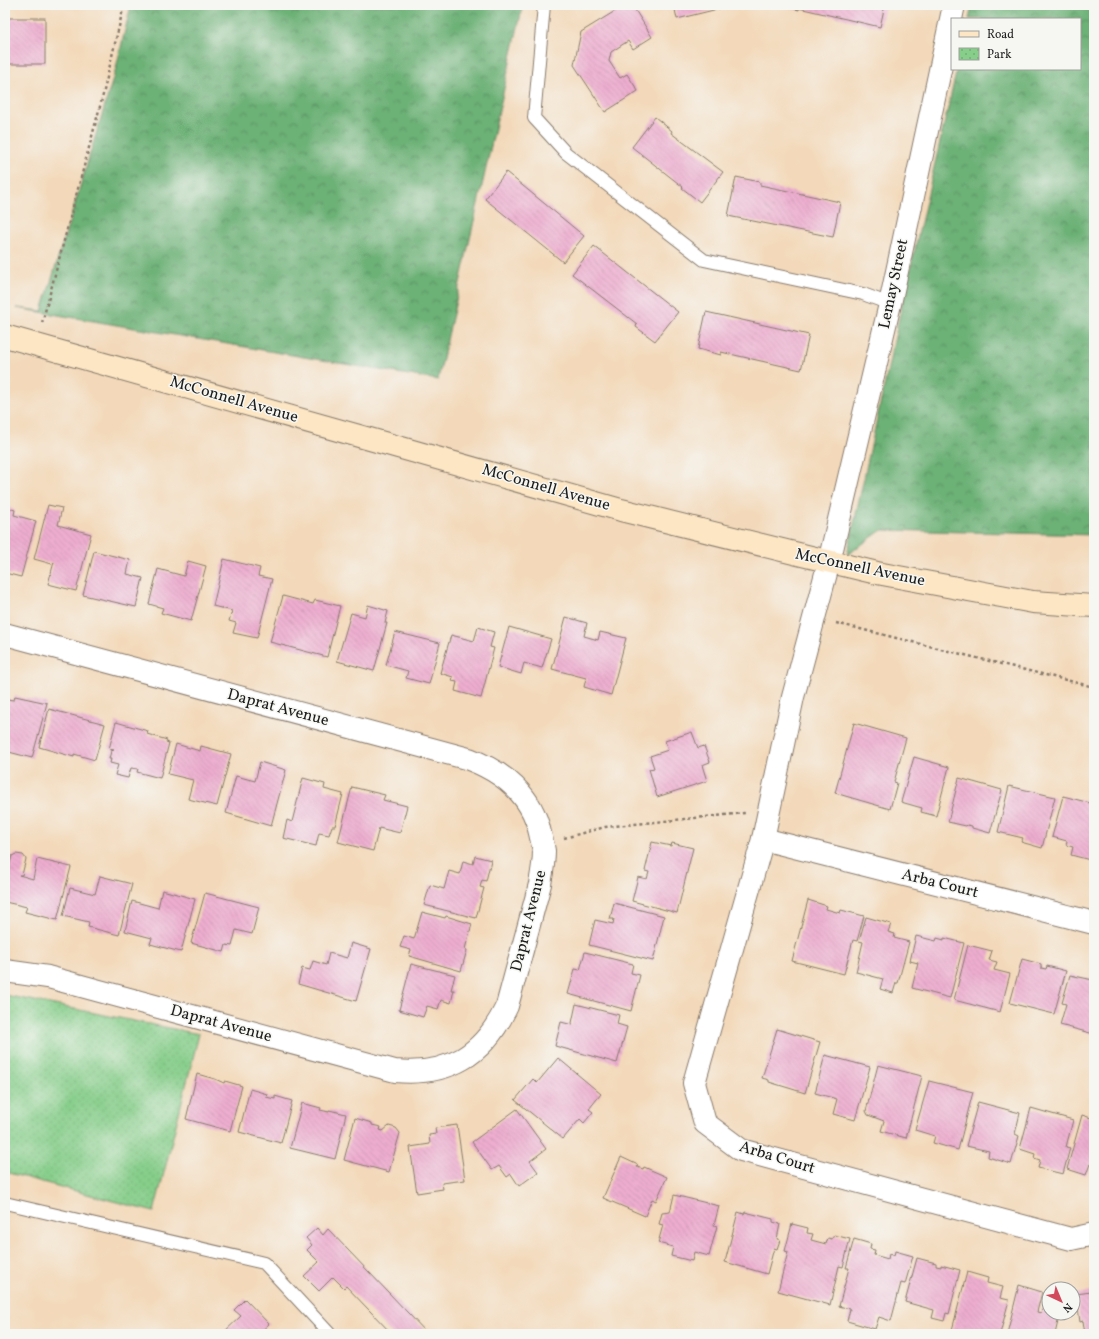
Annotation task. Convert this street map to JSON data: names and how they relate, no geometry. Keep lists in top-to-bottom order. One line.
{"streets":{"main road":["McConnell Avenue"],"street":["Lemay Street","Daprat Avenue","Arba Court"]},"crossings":[["Lemay Street","McConnell Avenue"],["Lemay Street","Arba Court"],["McConnell Avenue","Arba Court"]],"legend":["Road","Park"],"north":"bottom right"}
